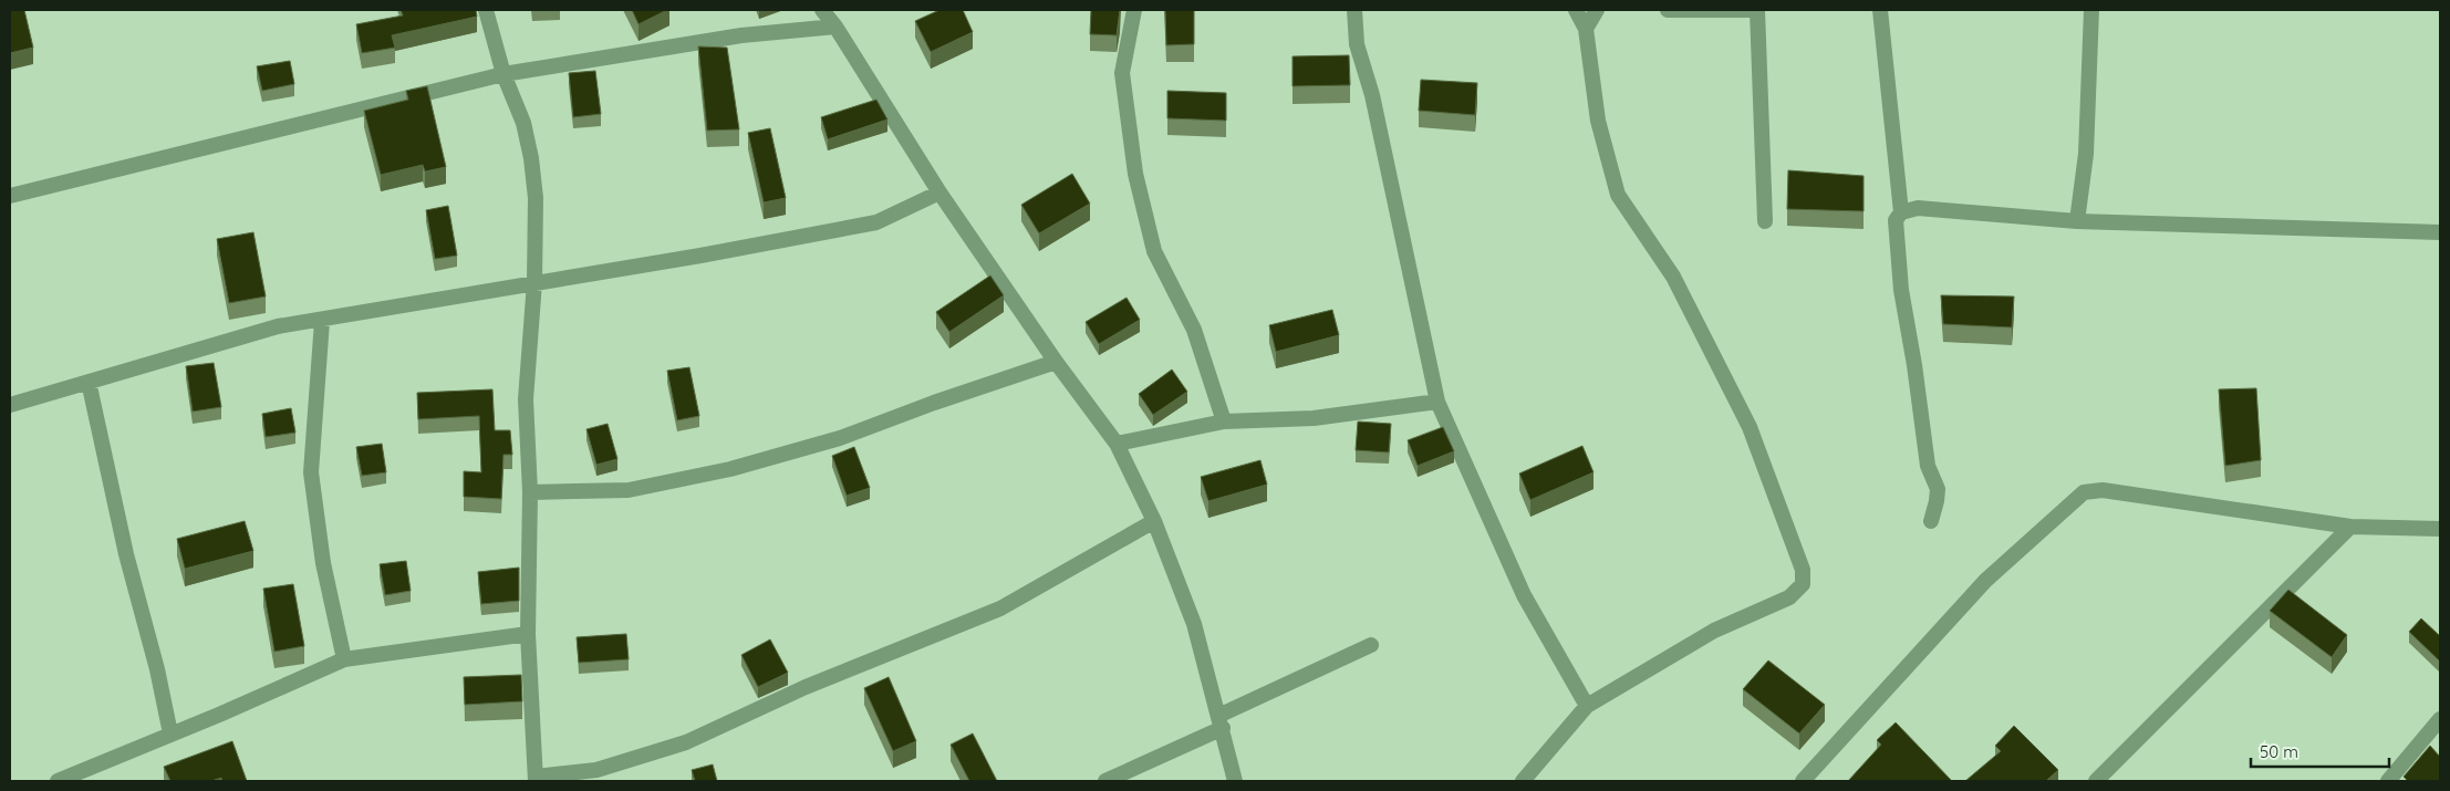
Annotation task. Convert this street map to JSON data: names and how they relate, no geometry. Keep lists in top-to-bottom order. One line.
{"scale_bar":"50 m"}
